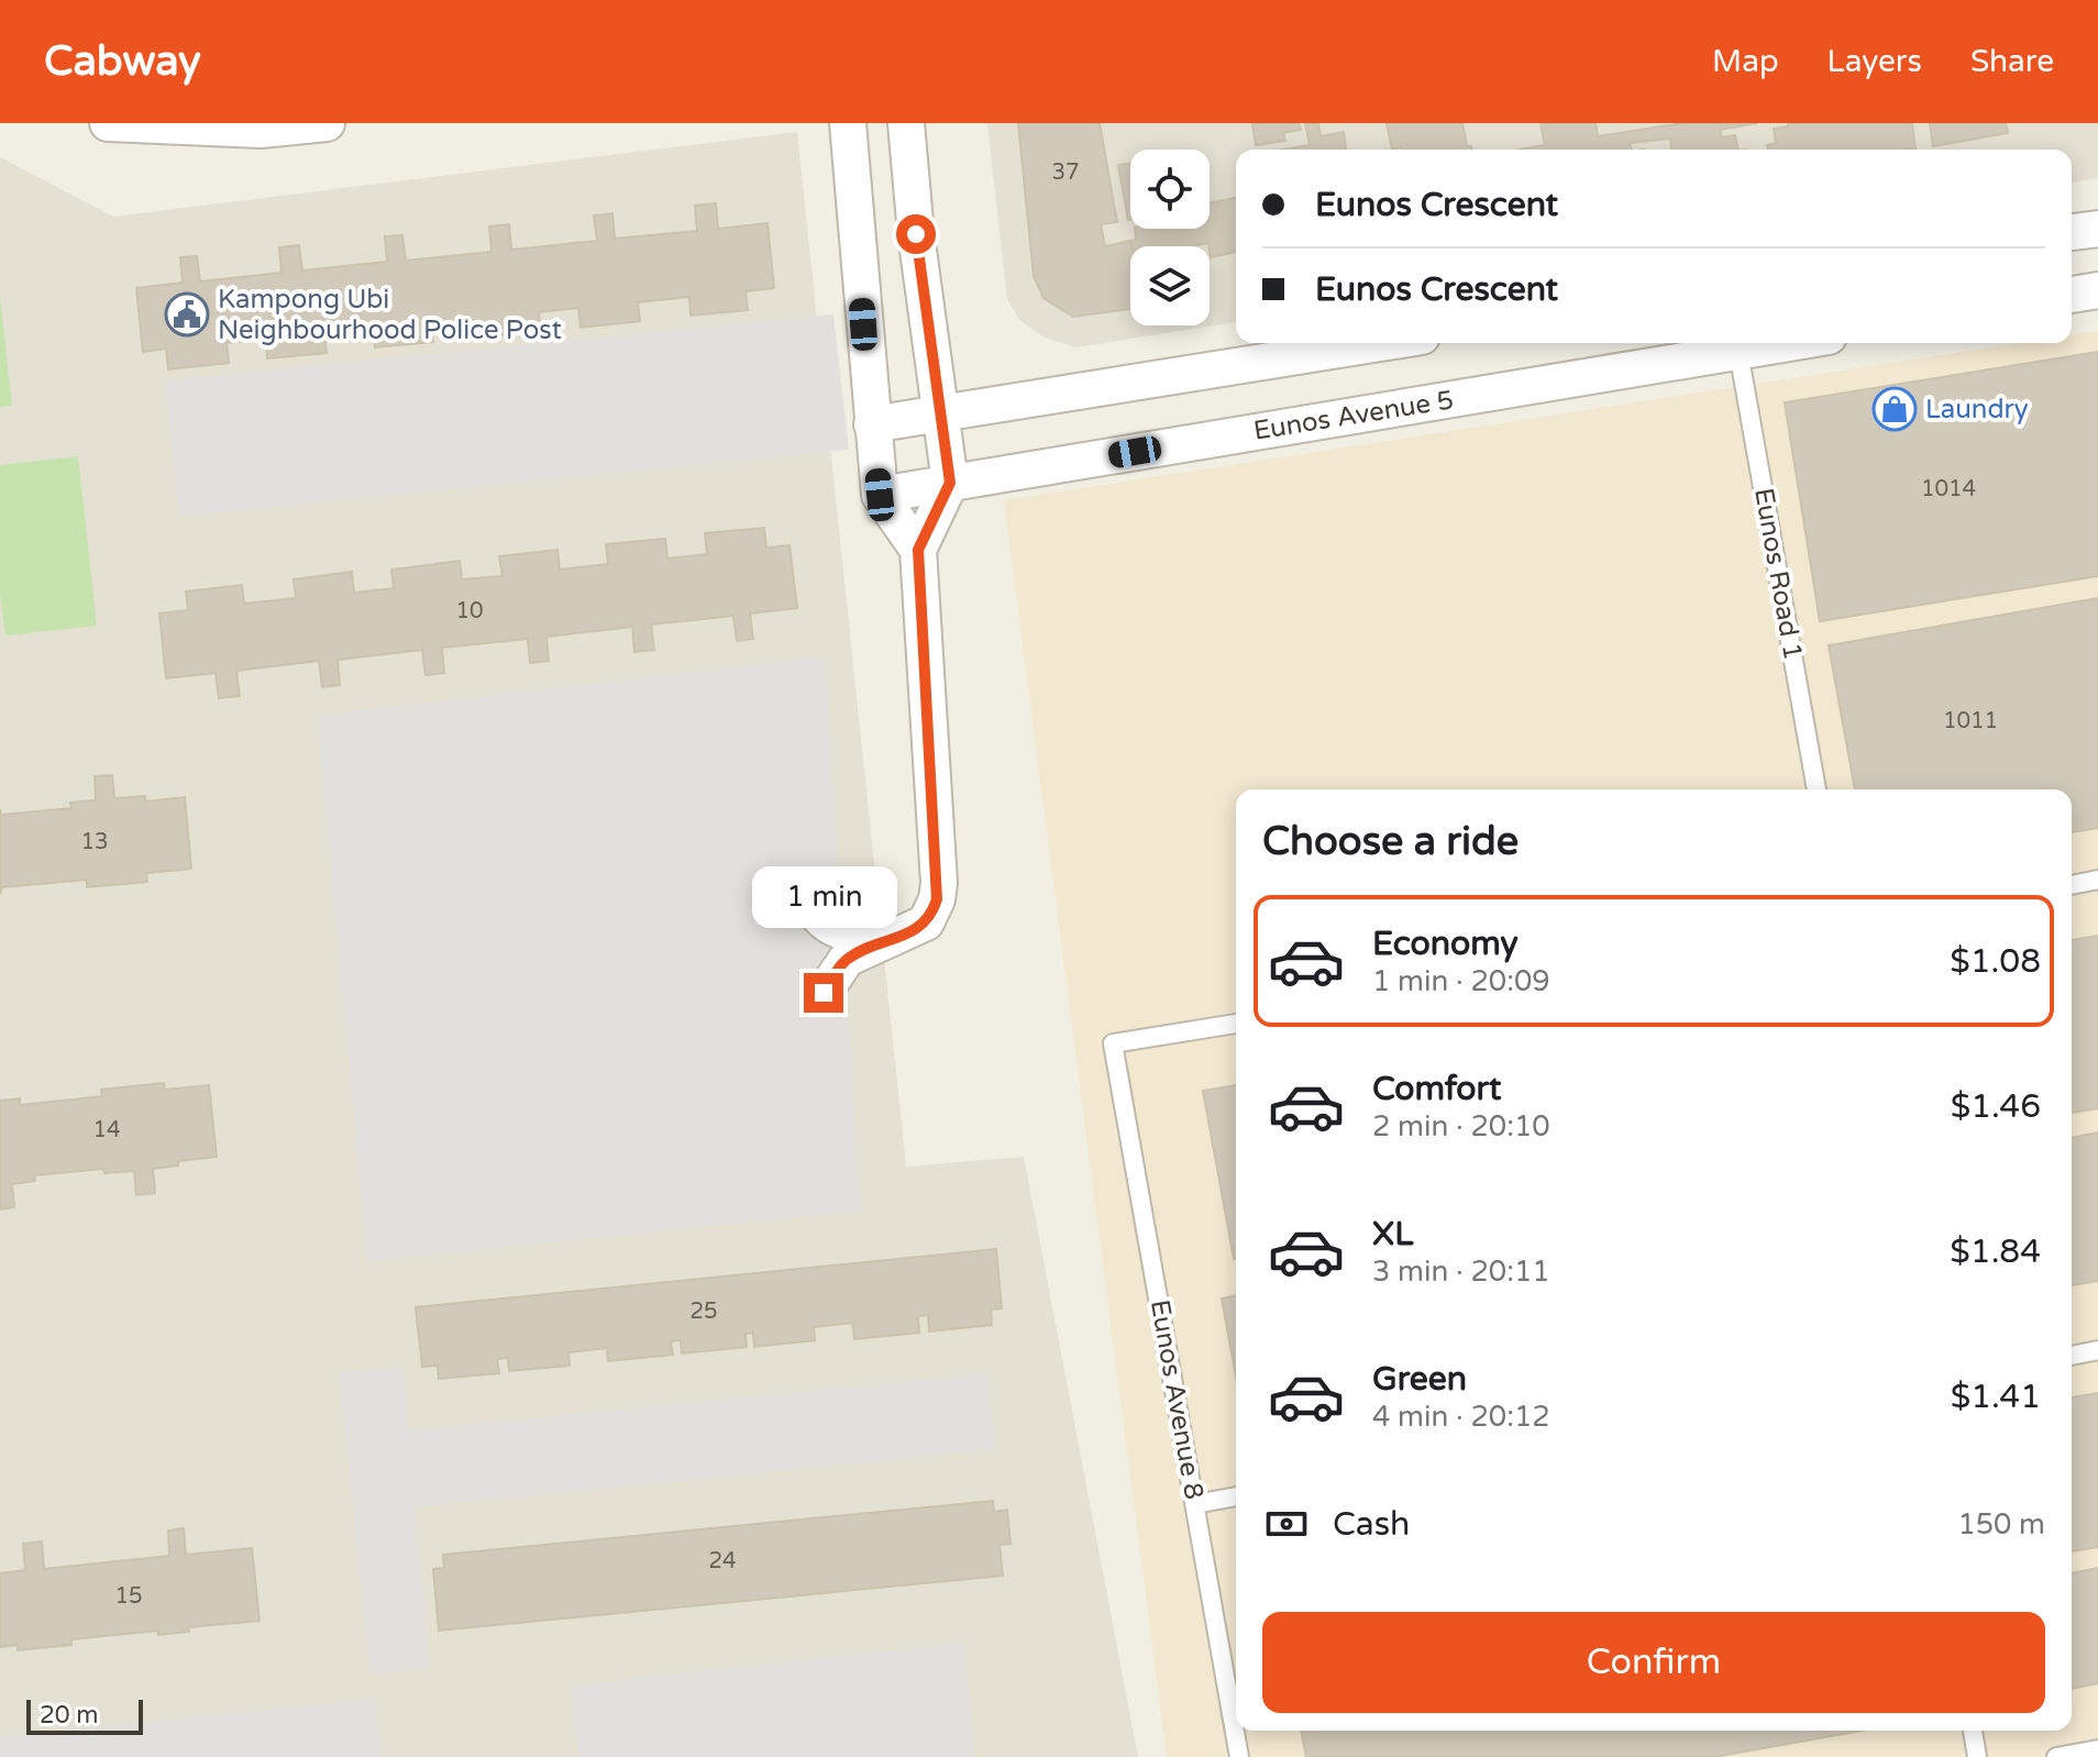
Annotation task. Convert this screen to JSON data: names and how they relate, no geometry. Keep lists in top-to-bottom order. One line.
{"streets":{"street":["Eunos Avenue 5"],"lane":["Eunos Road 1","Eunos Avenue 8"]},"crossings":[["Eunos Avenue 5","Eunos Road 1"]],"places":{"public building":["Kampong Ubi Neighbourhood Police Post"],"shop":["Laundry"]},"house_numbers":["37","1014","10","1011","13","14","25","24","15"],"scale_bar":"20 m","page":{"header":"Cabway","nav":["Map","Layers","Share"],"banner":["Eunos Crescent","Eunos Crescent"],"heading":"Choose a ride","bubble":"1 min","list":[{"name":"Economy","note":"1 min · 20:09","value":"$1.08"},{"name":"Comfort","note":"2 min · 20:10","value":"$1.46"},{"name":"XL","note":"3 min · 20:11","value":"$1.84"},{"name":"Green","note":"4 min · 20:12","value":"$1.41"}],"pay":["Cash","150 m"],"buttons":"Confirm","scale":"20 m"}}
